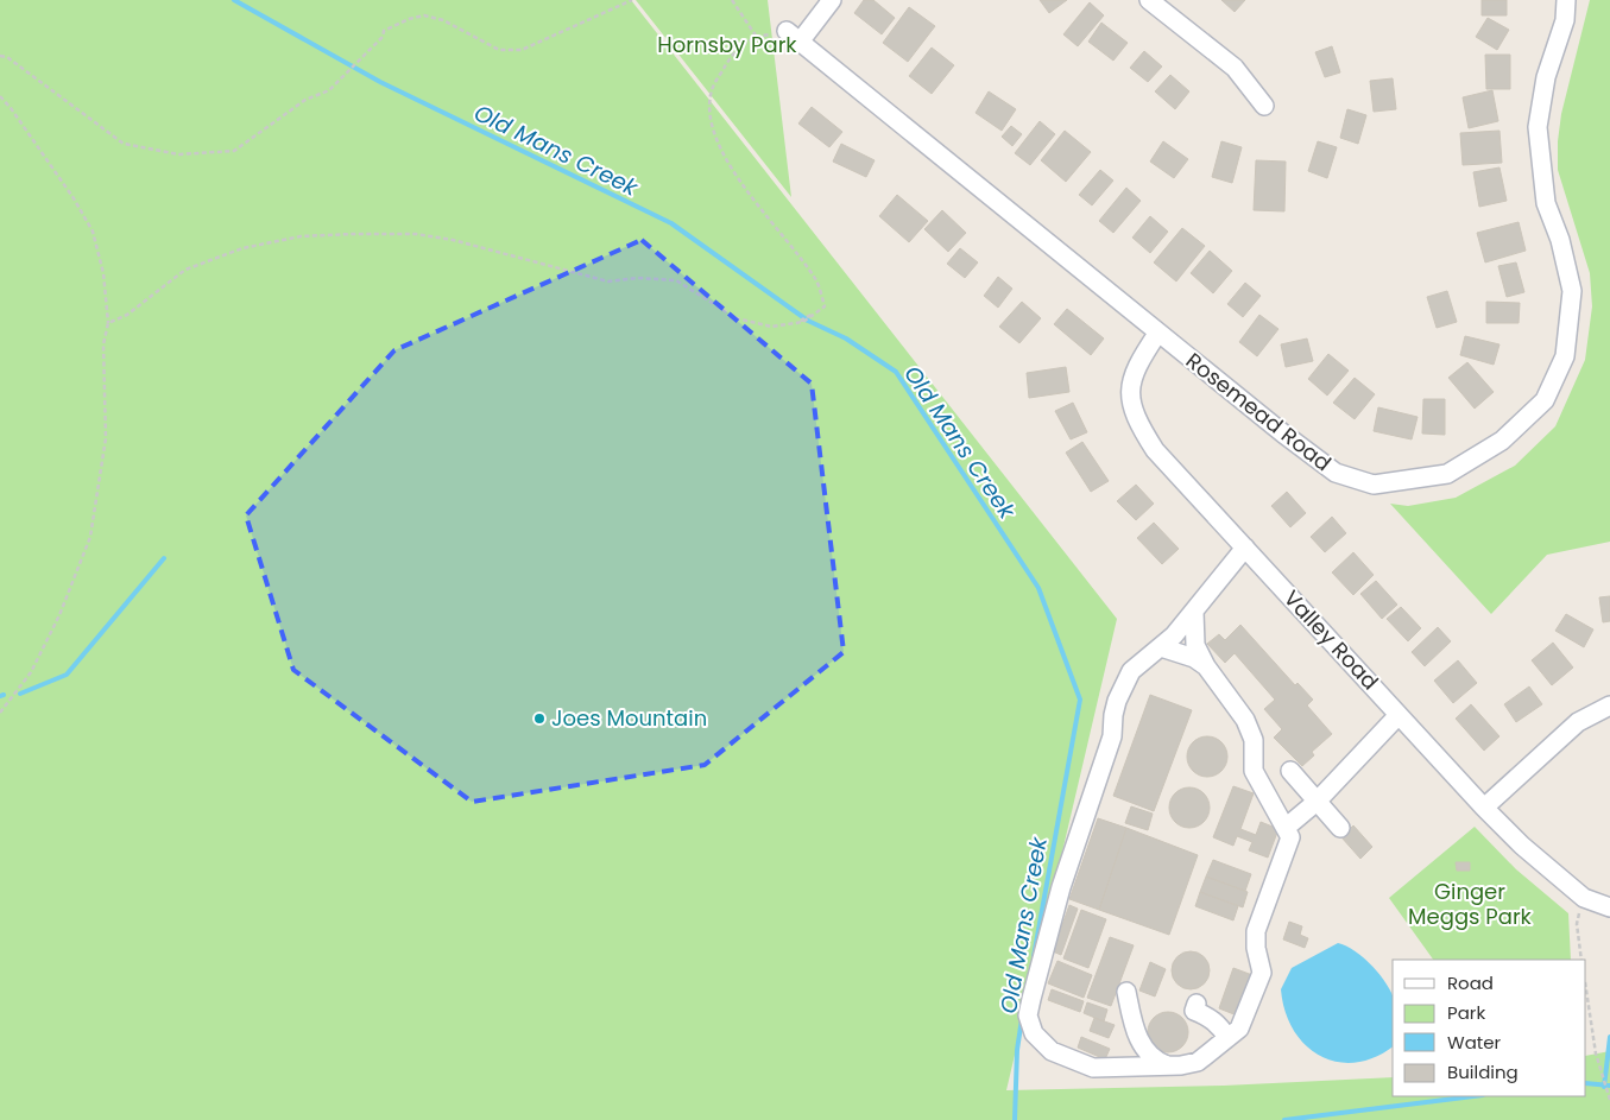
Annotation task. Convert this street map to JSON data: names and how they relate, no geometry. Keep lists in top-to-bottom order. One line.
{"streets":{"street":["Rosemead Road","Valley Road"]},"crossings":[["Rosemead Road","Valley Road"]],"water":["Old Mans Creek"],"parks":["Hornsby Park","Ginger Meggs Park"],"places":["Joes Mountain"],"legend":["Road","Park","Water","Building"]}
